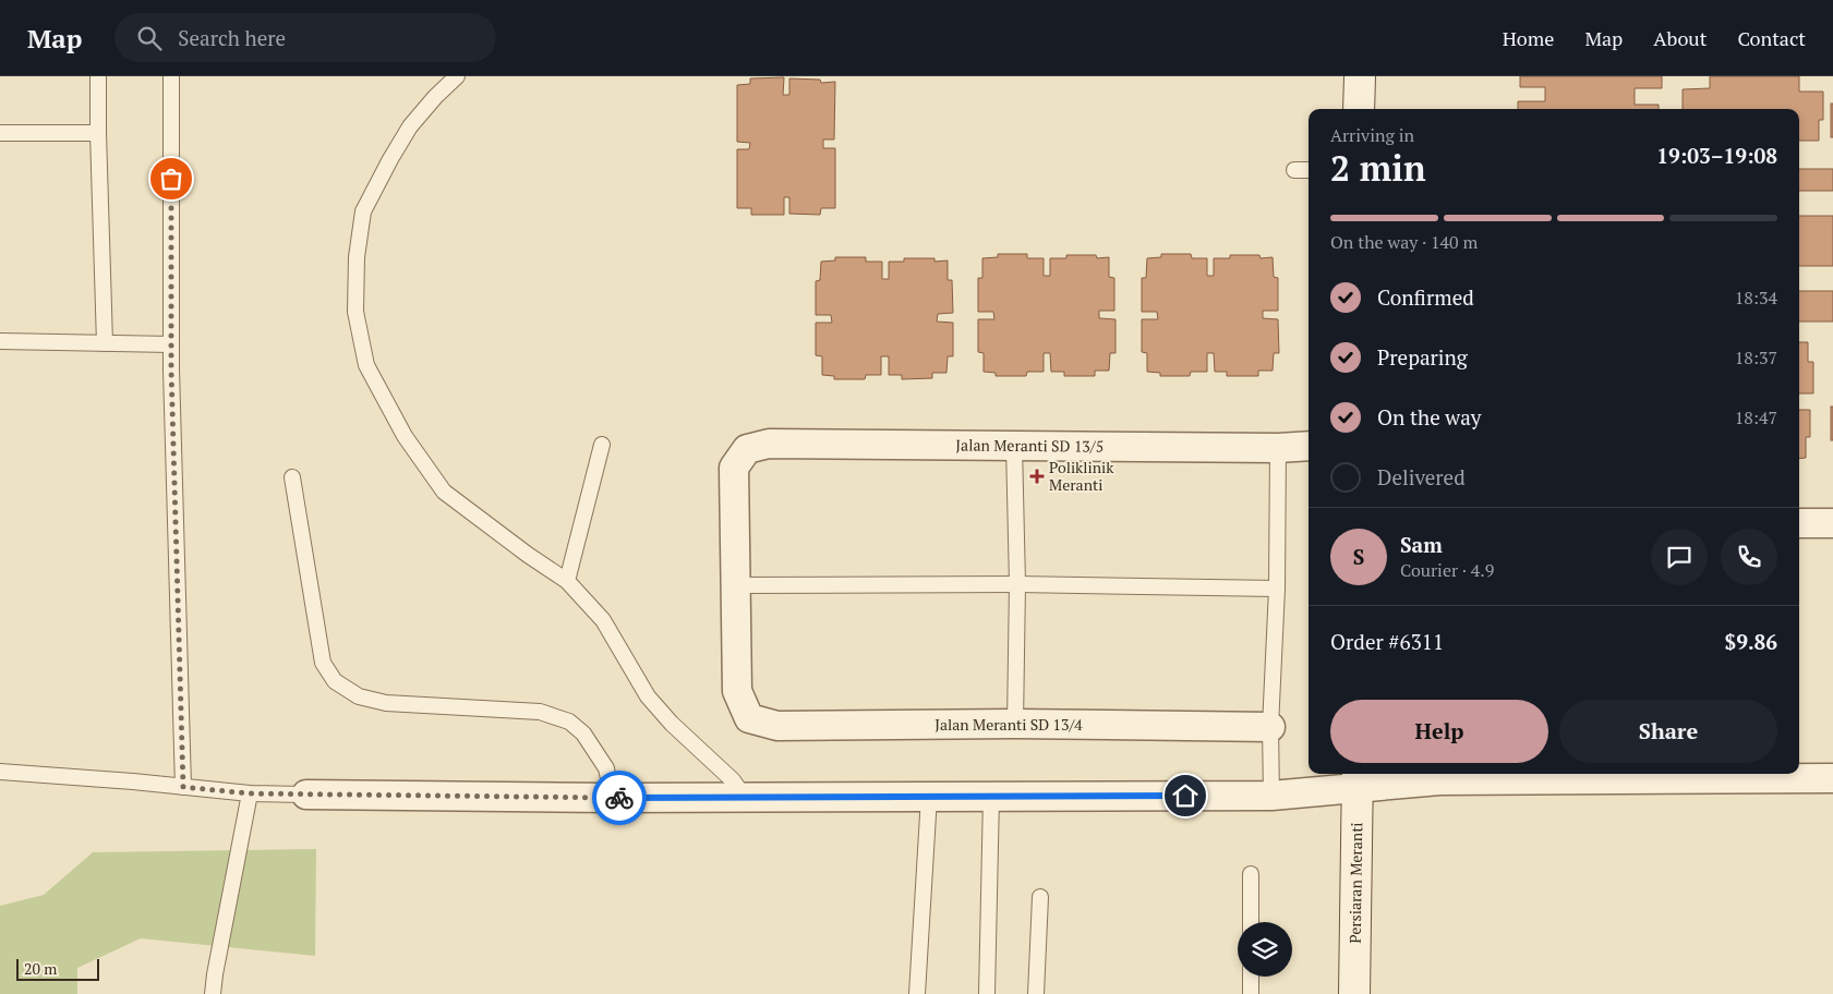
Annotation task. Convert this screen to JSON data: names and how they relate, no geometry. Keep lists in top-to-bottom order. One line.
{"streets":{"street":["Jalan Meranti SD 13/5","Jalan Meranti SD 13/4","Persiaran Meranti"]},"crossings":[["Jalan Meranti SD 13/5","Jalan Meranti SD 13/4"]],"places":{"health":["Poliklinik Meranti"]},"scale_bar":"20 m","page":{"header":"Map","search":"Search here","nav":["Home","Map","About","Contact"],"heading":["2 min","Arriving in","19:03–19:08"],"panel":["Sam","Courier · 4.9","Order #6311","$9.86"],"bar":"On the way · 140 m","list":[["Confirmed","18:34"],["Preparing","18:37"],["On the way","18:47"],"Delivered"],"round":"S","buttons":["Help","Share"],"scale":"20 m"}}
